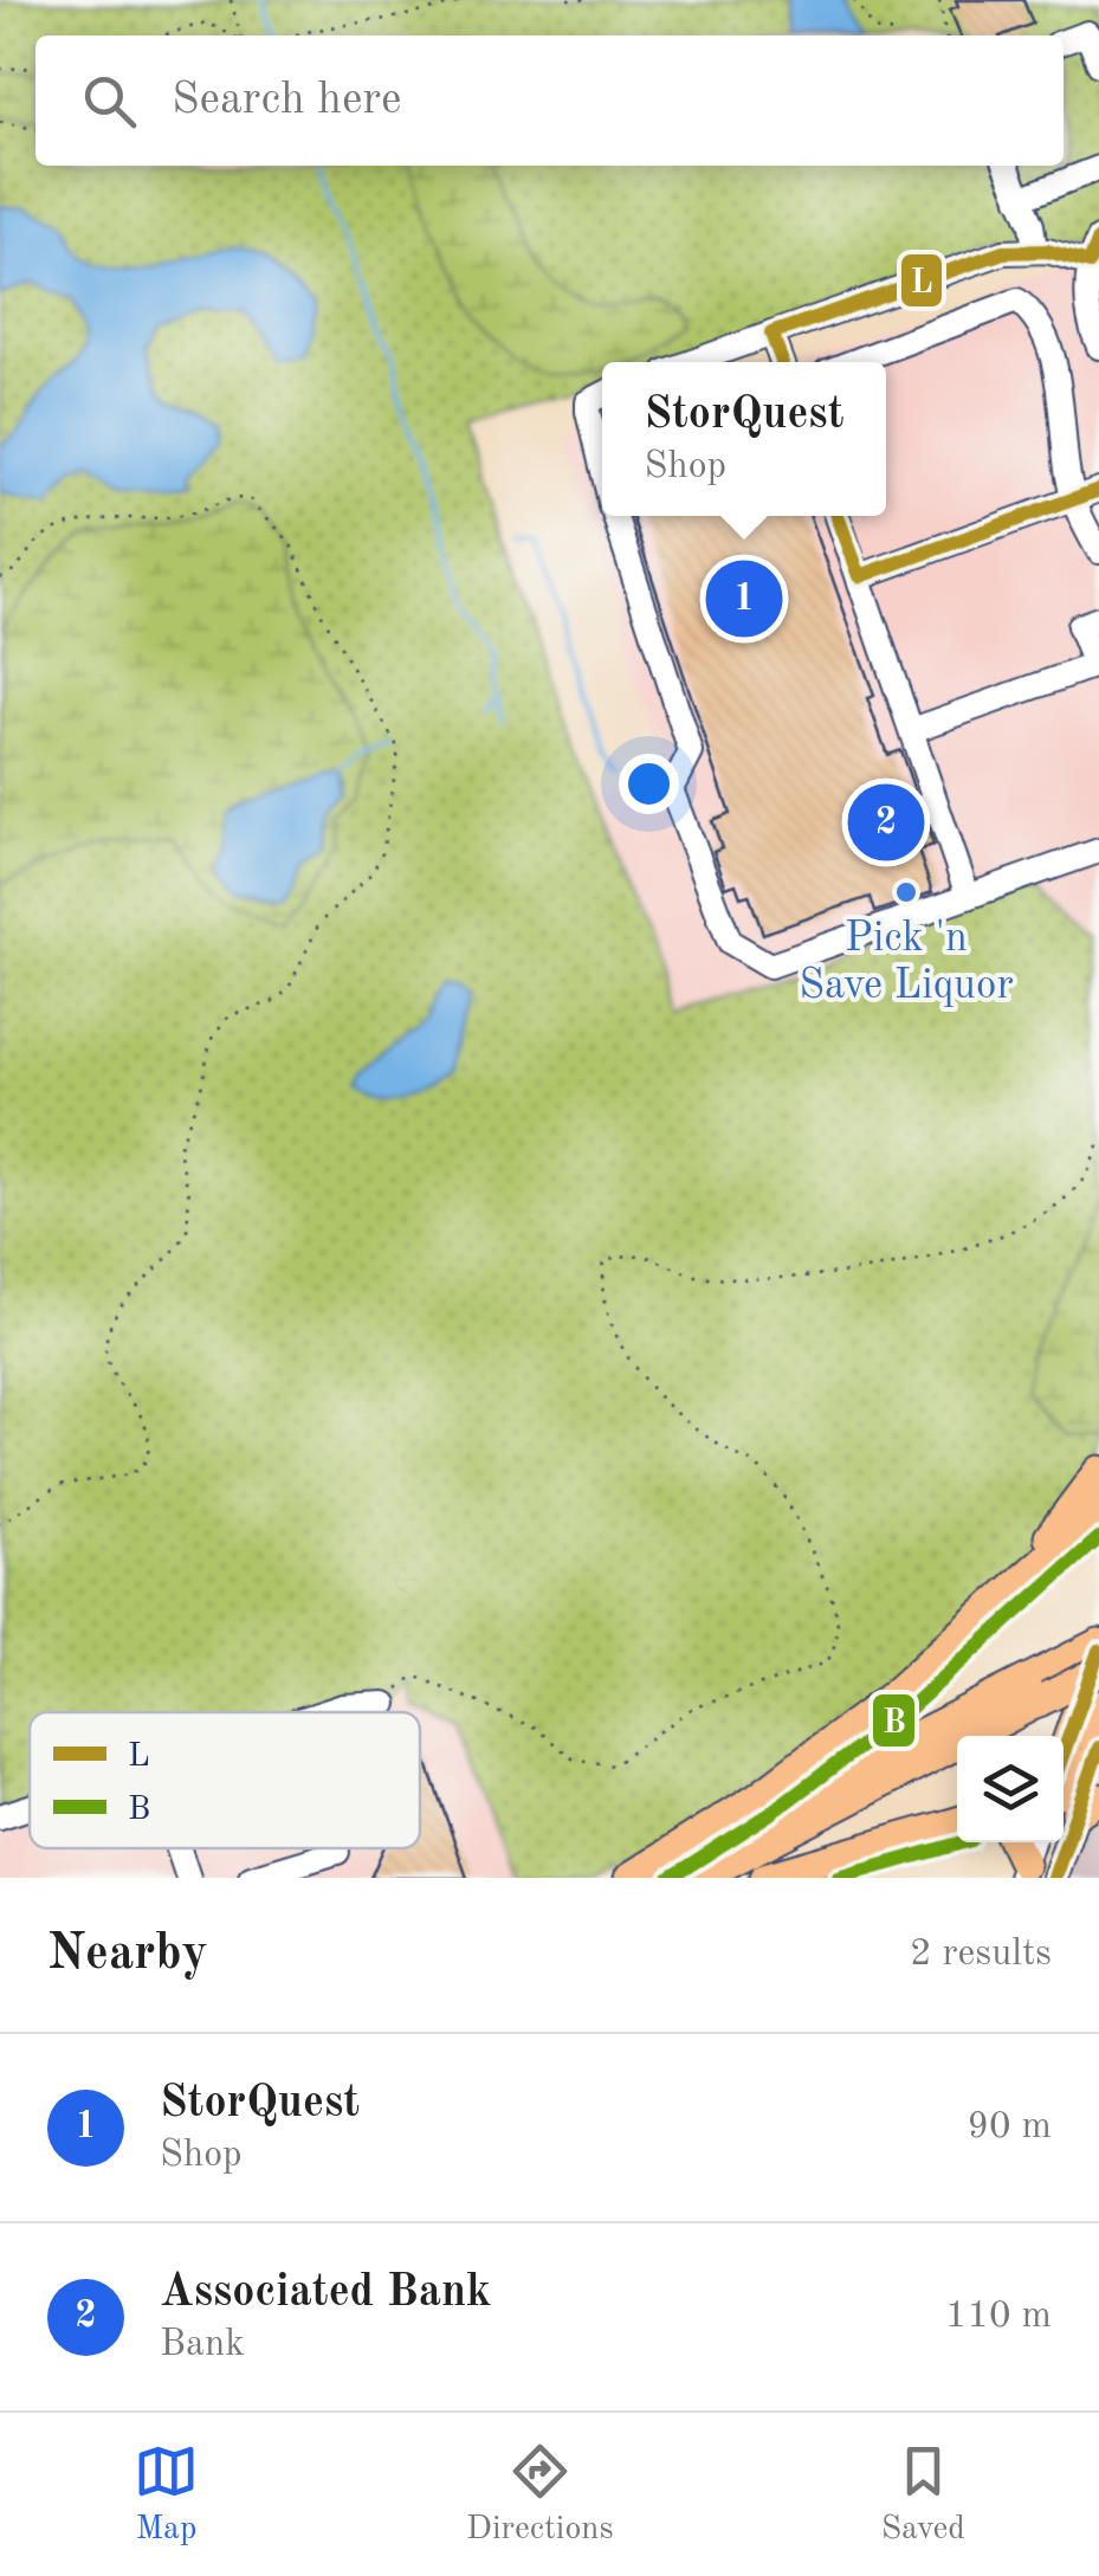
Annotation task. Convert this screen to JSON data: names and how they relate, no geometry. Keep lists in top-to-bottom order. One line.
{"places":["Pick 'n Save Liquor"],"lines":["transit line L","transit line B"],"legend":["L","B"],"page":{"search":"Search here","popup":["StorQuest","Shop"],"pins":["1","2"],"heading":["Nearby","2 results"],"list":[{"mark":"1","name":"StorQuest","note":"Shop","value":"90 m"},{"mark":"2","name":"Associated Bank","note":"Bank","value":"110 m"}],"nav":["Map","Directions","Saved"]}}
